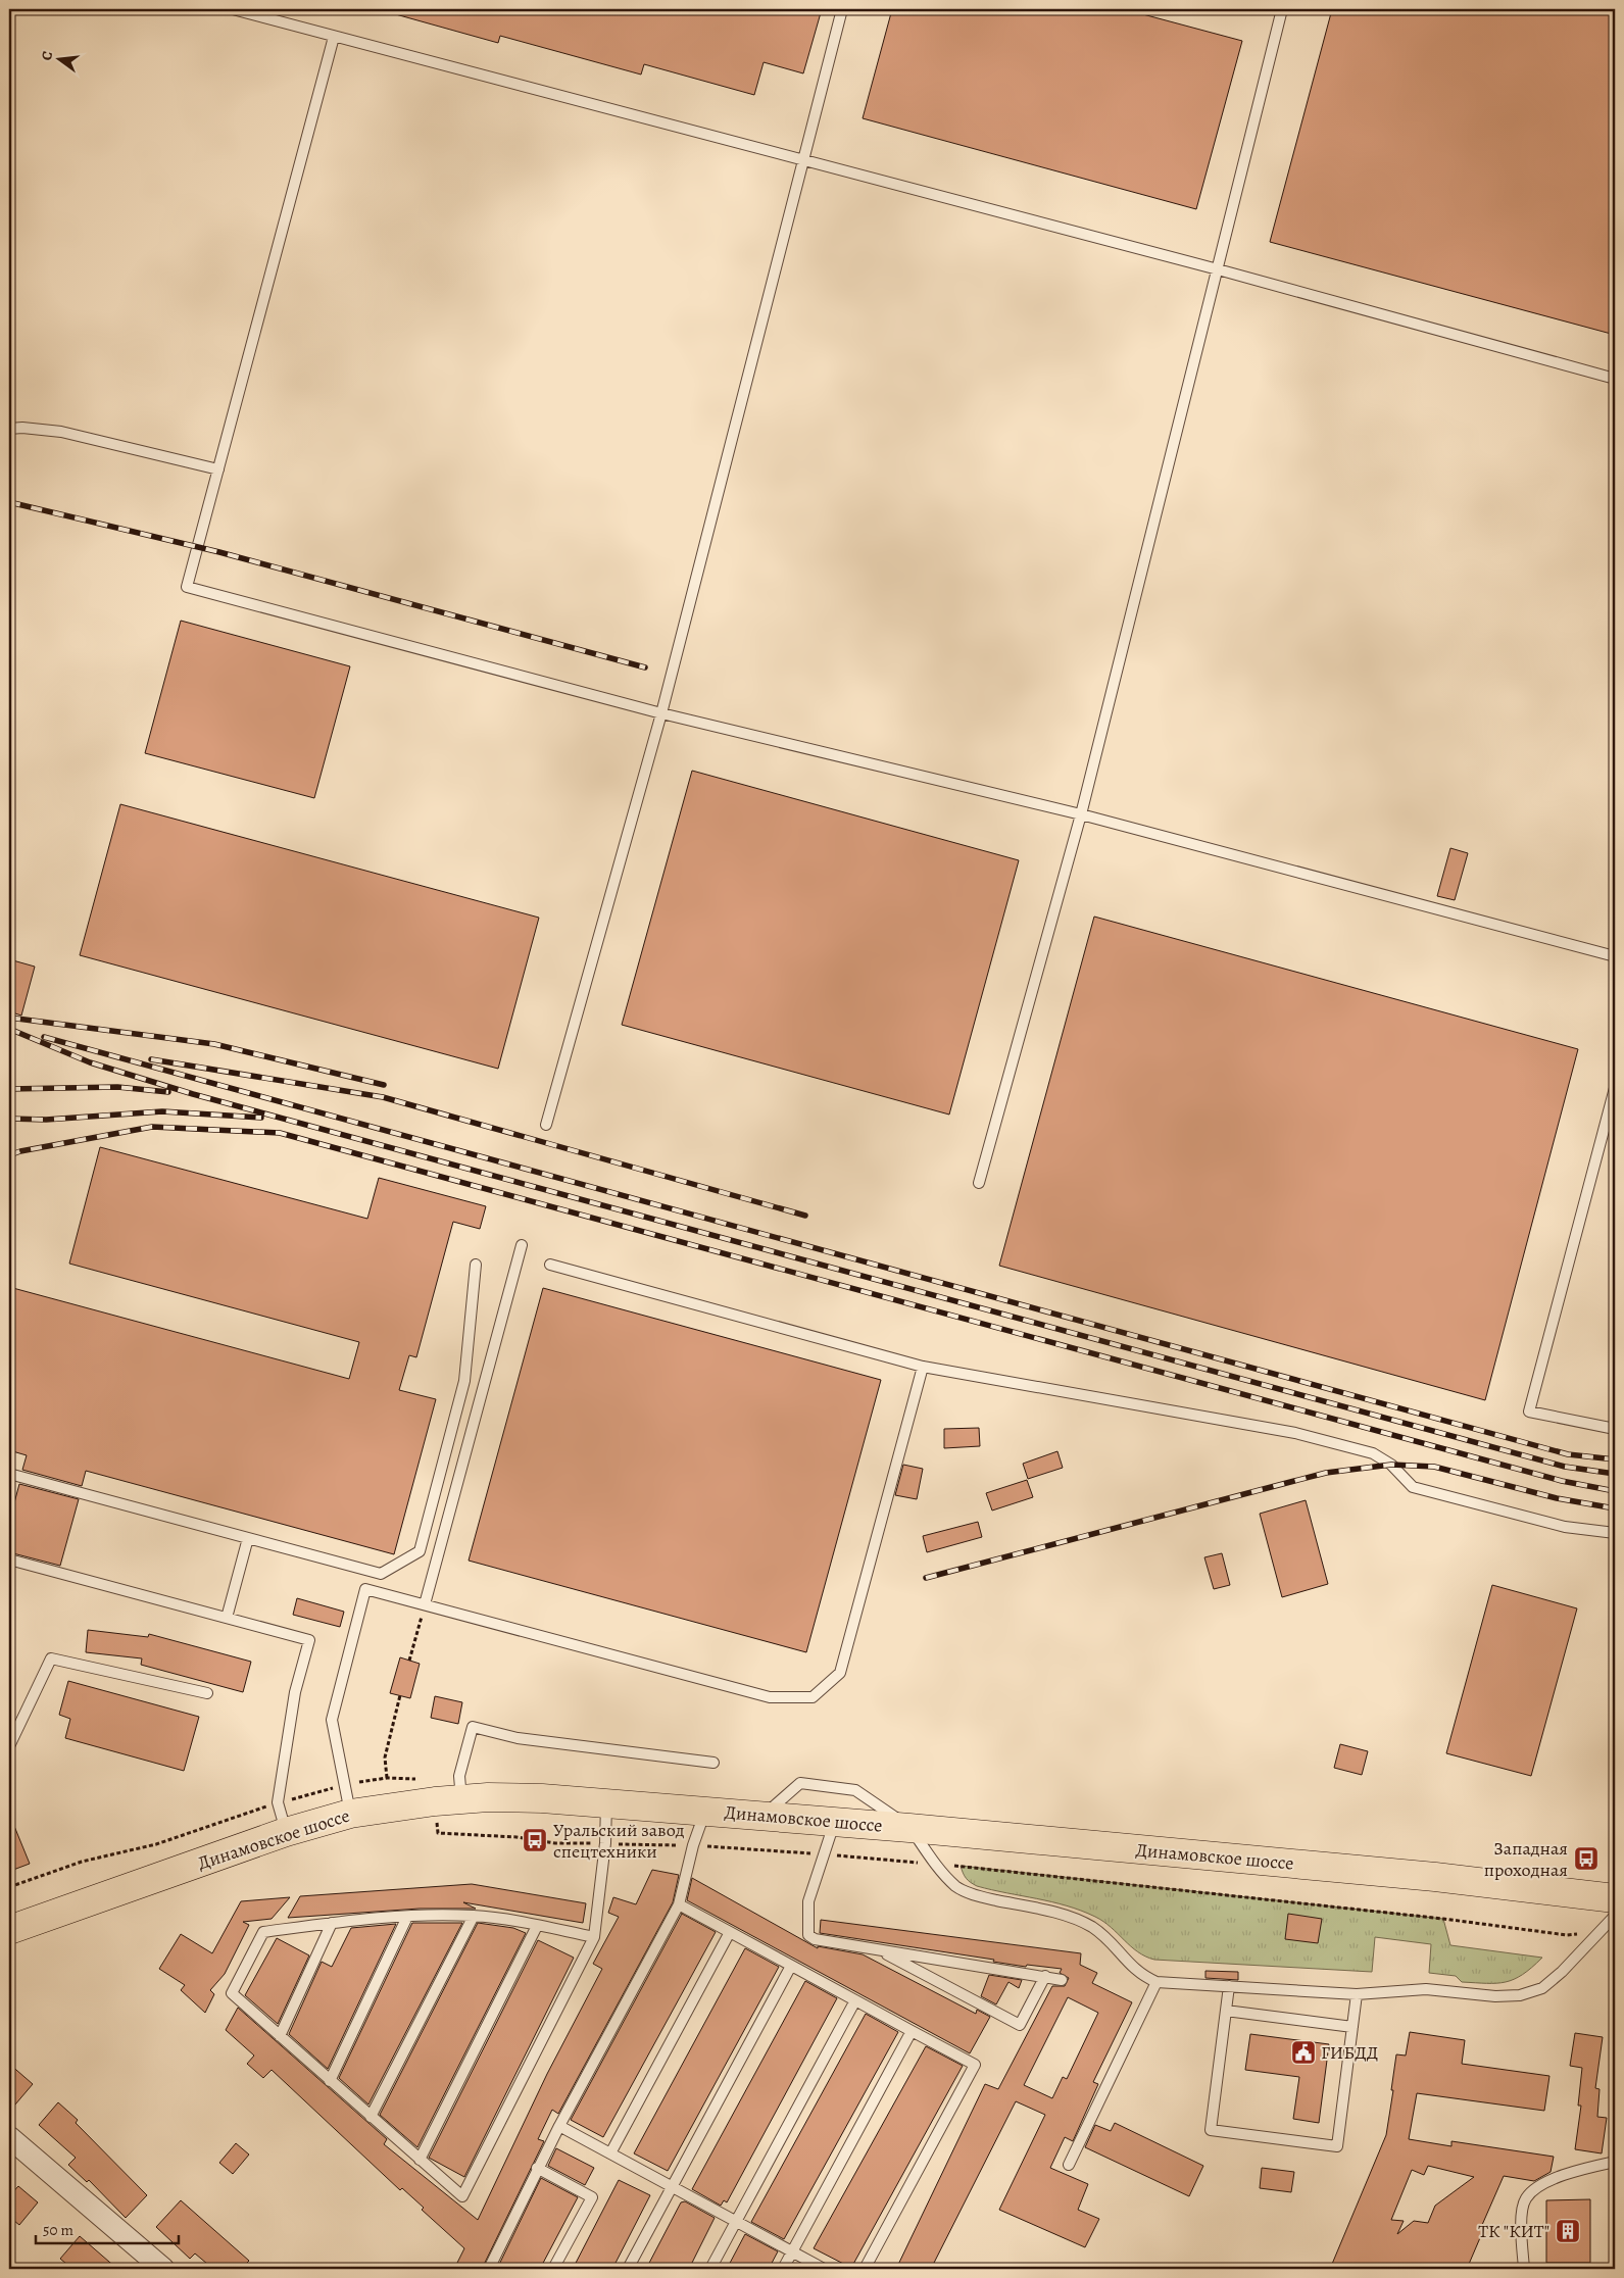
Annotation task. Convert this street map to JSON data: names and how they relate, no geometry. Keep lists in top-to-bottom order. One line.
{"streets":{"main road":["Динамовское шоссе"]},"places":{"bus stop":["Уральский завод спецтехники","Западная проходная"],"public building":["ГИБДД"],"building":["ТК \"КИТ\""]},"scale_bar":"50 m","north":"left"}
